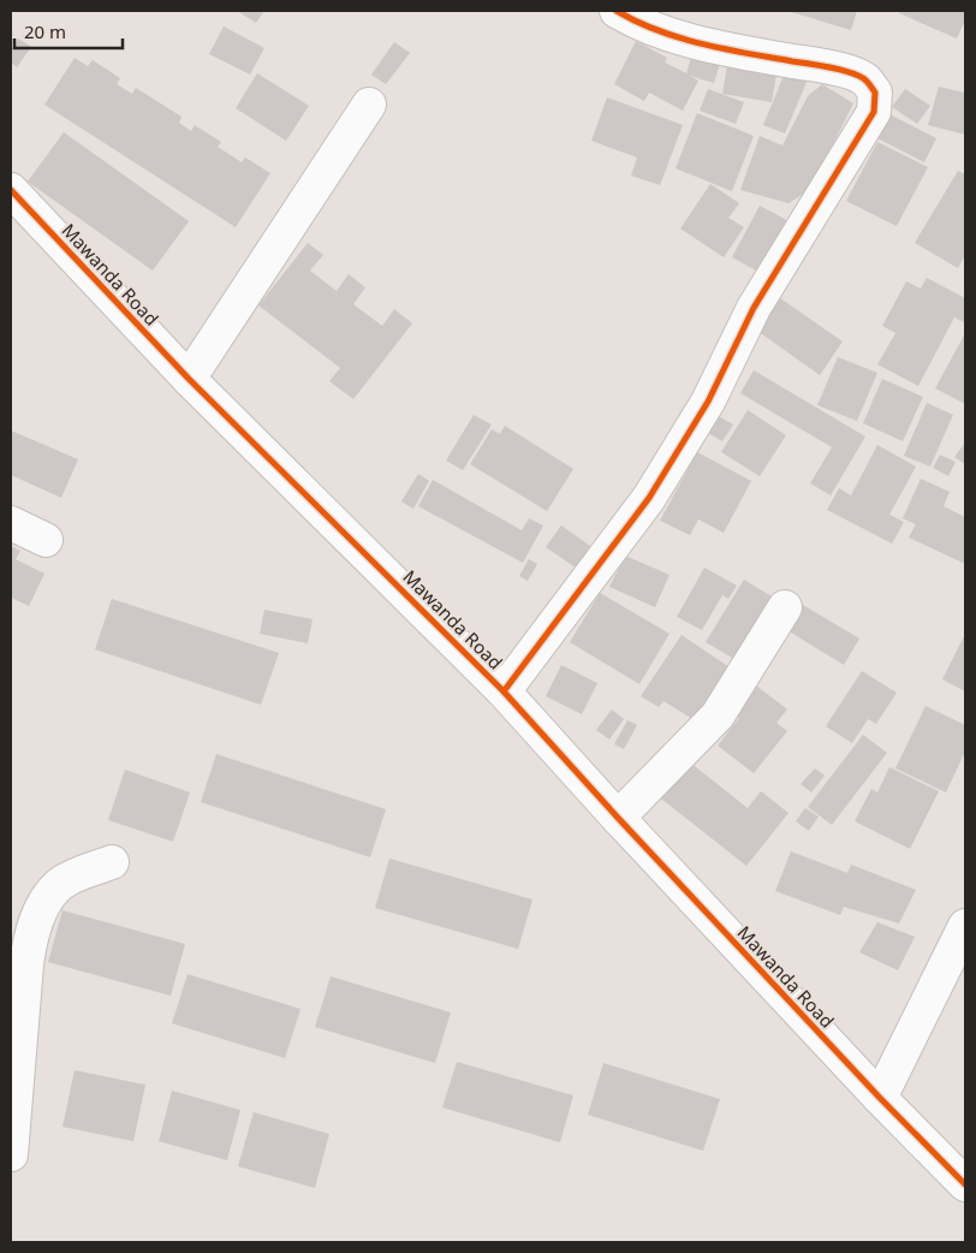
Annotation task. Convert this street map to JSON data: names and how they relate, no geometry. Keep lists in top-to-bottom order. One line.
{"streets":{"street":["Mawanda Road"]},"scale_bar":"20 m"}
